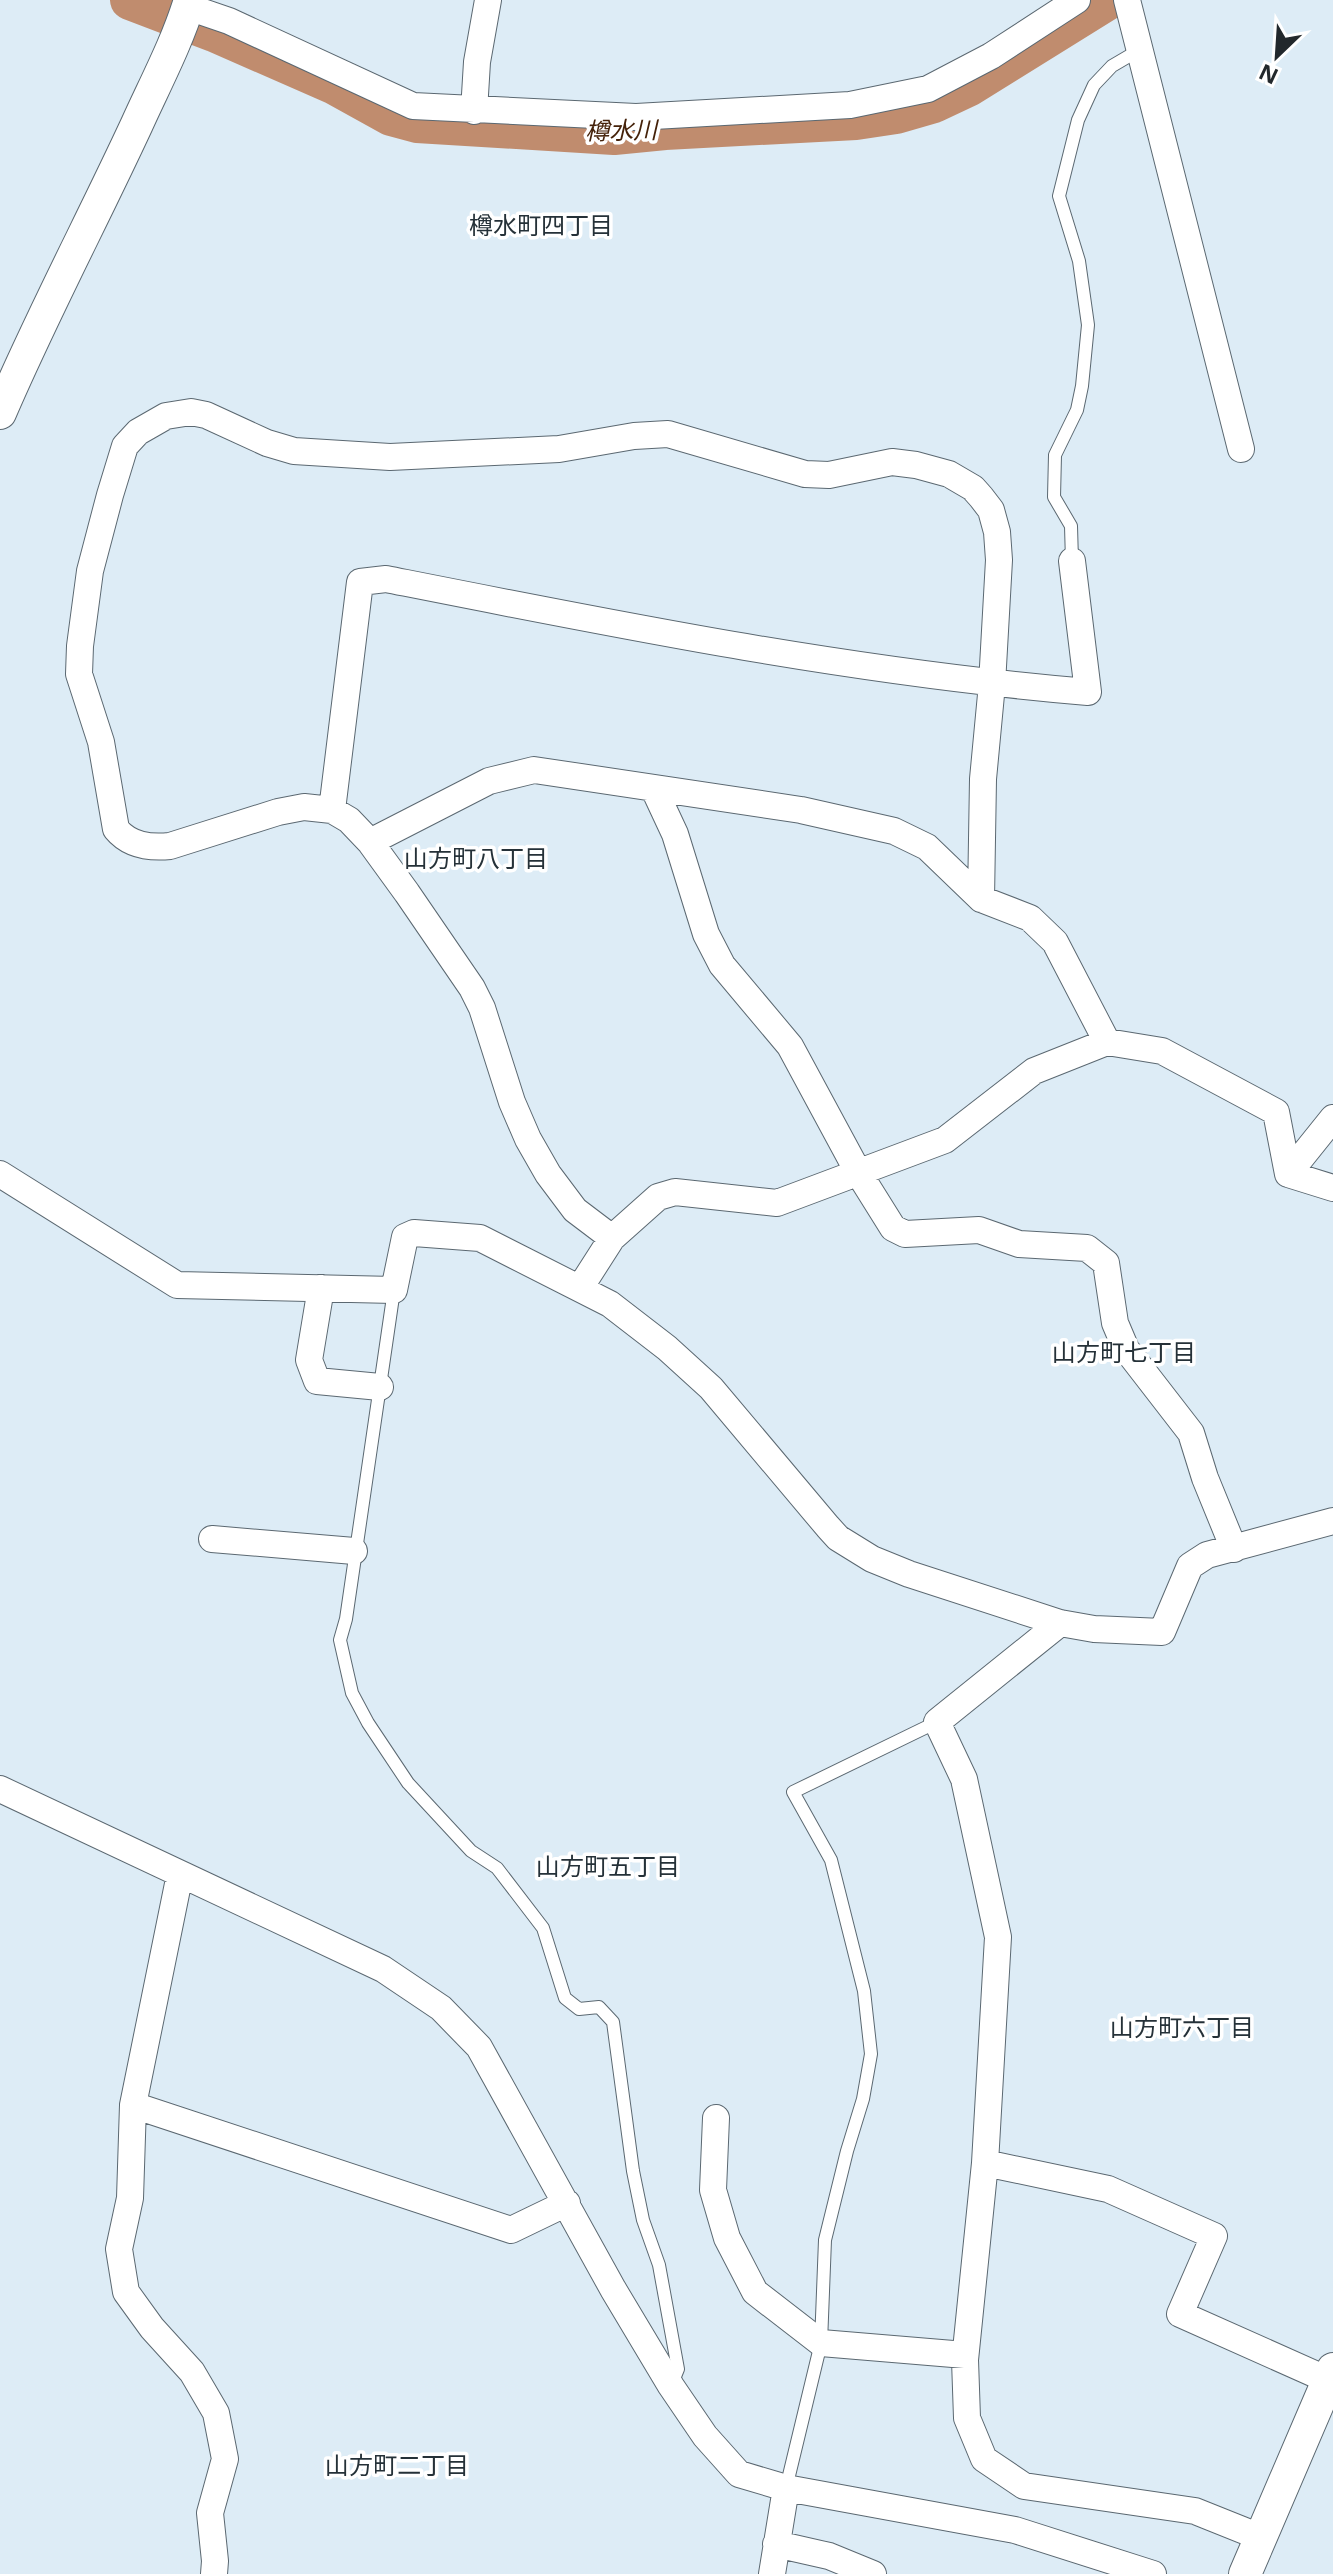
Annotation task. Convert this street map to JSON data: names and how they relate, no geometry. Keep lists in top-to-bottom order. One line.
{"districts":["樽水町四丁目","山方町八丁目","山方町七丁目","山方町五丁目","山方町六丁目","山方町二丁目"],"water":["樽水川"],"north":"bottom left"}
